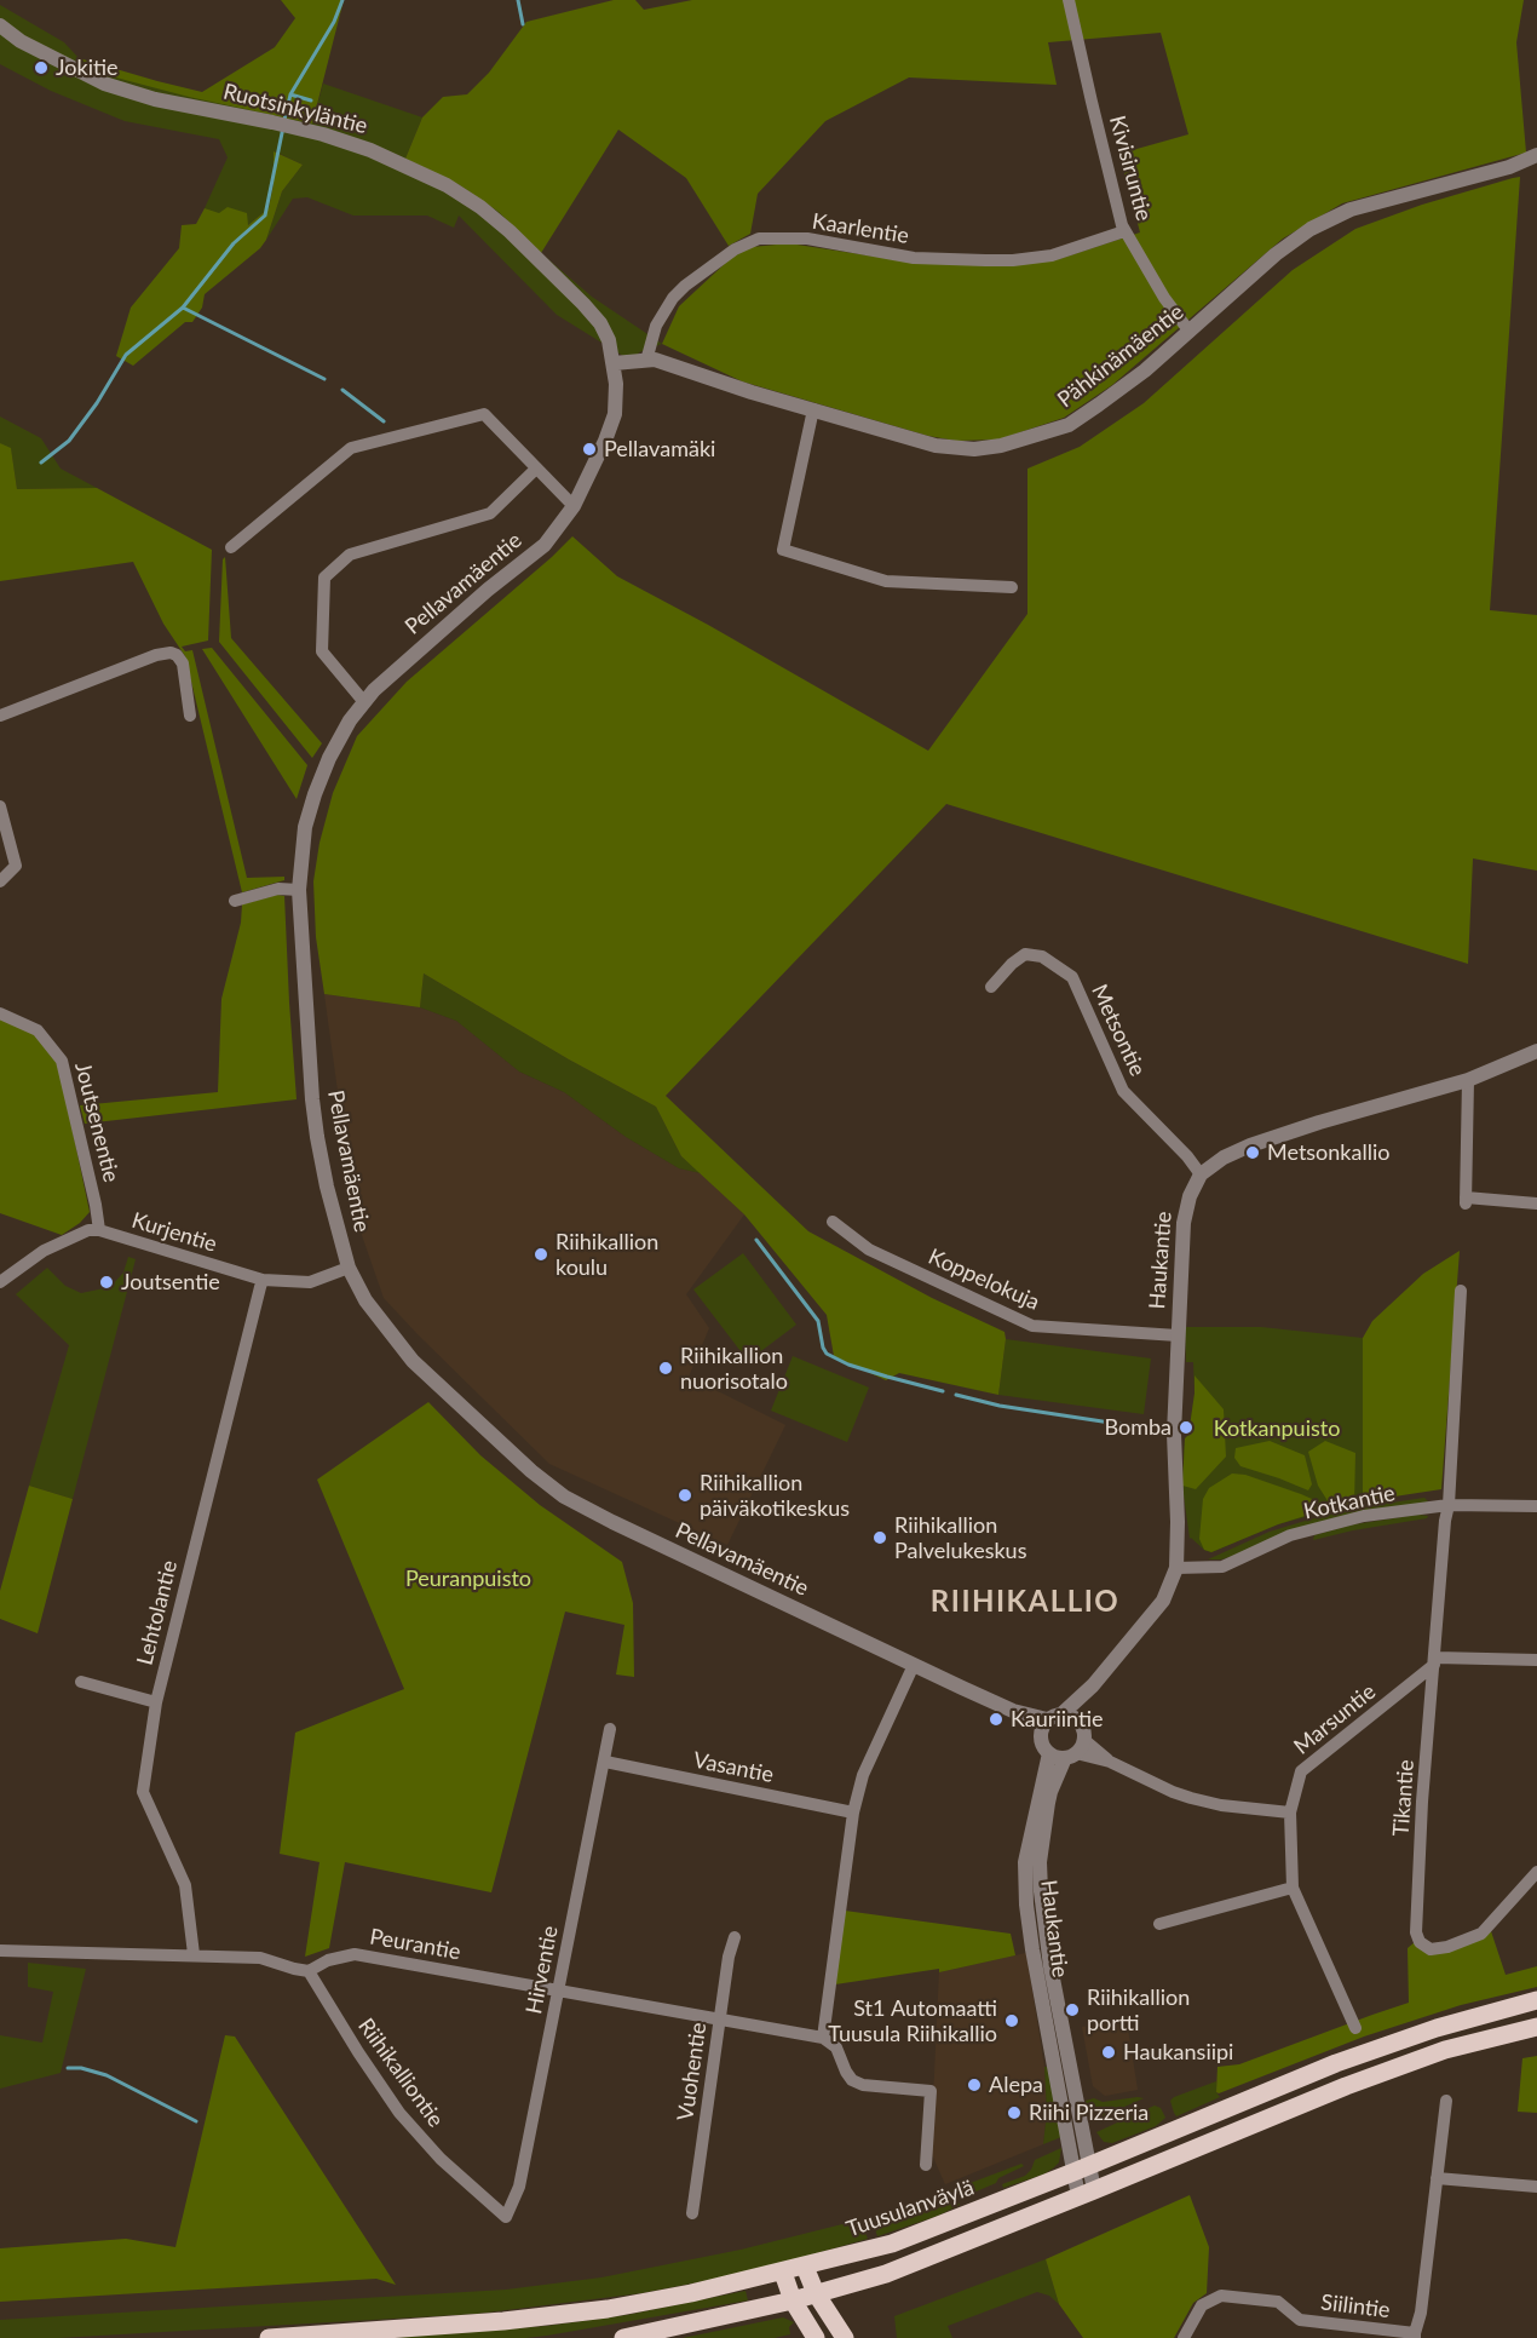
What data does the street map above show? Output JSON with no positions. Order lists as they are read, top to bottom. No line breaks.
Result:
{"streets":{"main road":["Tuusulanväylä"],"street":["Ruotsinkyläntie","Kivisiruntie","Kaarlentie","Pähkinämäentie","Pellavamäentie","Metsontie","Joutsenentie","Kurjentie","Haukantie","Koppelokuja","Kotkantie","Lehtolantie","Marsuntie","Vasantie","Tikantie","Peurantie","Hirventie","Vuohentie","Riihikalliontie","Siilintie"]},"crossings":[["Ruotsinkyläntie","Pähkinämäentie"],["Ruotsinkyläntie","Pellavamäentie"],["Kivisiruntie","Kaarlentie"],["Kivisiruntie","Pähkinämäentie"],["Kaarlentie","Pähkinämäentie"],["Pähkinämäentie","Pellavamäentie"],["Pellavamäentie","Kurjentie"],["Pellavamäentie","Haukantie"],["Metsontie","Haukantie"],["Joutsenentie","Kurjentie"],["Kurjentie","Lehtolantie"],["Haukantie","Koppelokuja"],["Haukantie","Kotkantie"],["Haukantie","Tuusulanväylä"],["Kotkantie","Tikantie"],["Marsuntie","Tikantie"],["Vasantie","Hirventie"],["Peurantie","Hirventie"],["Peurantie","Vuohentie"],["Peurantie","Riihikalliontie"],["Hirventie","Riihikalliontie"]],"districts":["RIIHIKALLIO"],"parks":["Kotkanpuisto","Peuranpuisto"],"places":["Jokitie","Pellavamäki","Metsonkallio","Riihikallion koulu","Joutsentie","Riihikallion nuorisotalo","Bomba","Riihikallion päiväkotikeskus","Riihikallion Palvelukeskus","Kauriintie","Riihikallion portti","St1 Automaatti Tuusula Riihikallio","Haukansiipi","Alepa","Riihi Pizzeria"]}
